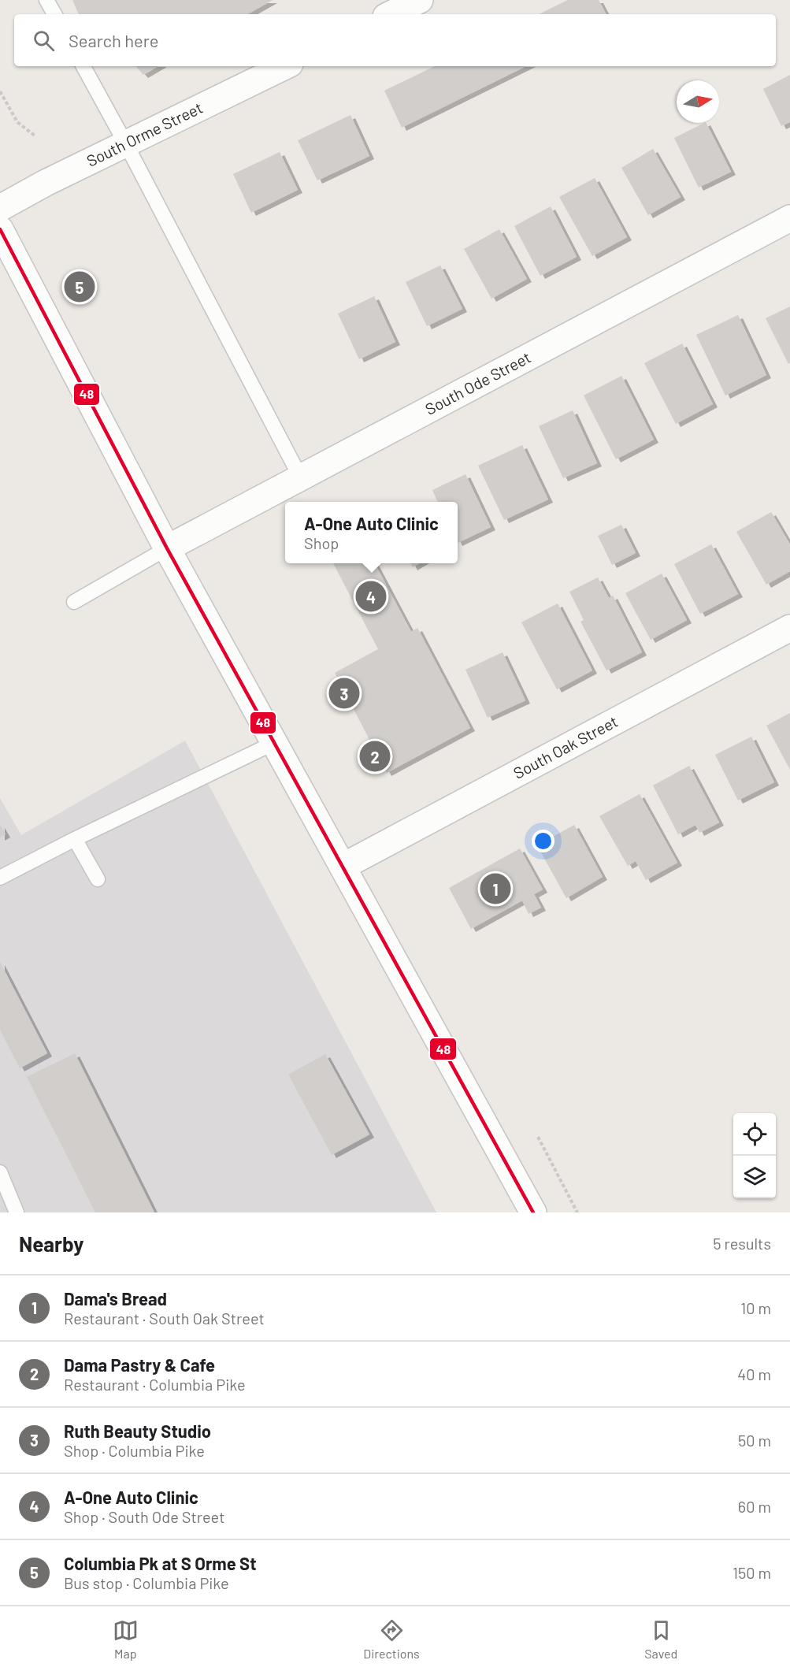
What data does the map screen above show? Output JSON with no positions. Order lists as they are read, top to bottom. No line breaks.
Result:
{"streets":{"street":["South Orme Street","South Ode Street","South Oak Street"]},"lines":["transit line 48"],"north":"right","page":{"search":"Search here","pins":["5","4","3","2","1"],"popup":["A-One Auto Clinic","Shop"],"heading":["Nearby","5 results"],"list":[{"mark":"1","name":"Dama's Bread","note":"Restaurant · South Oak Street","value":"10 m"},{"mark":"2","name":"Dama Pastry & Cafe","note":"Restaurant · Columbia Pike","value":"40 m"},{"mark":"3","name":"Ruth Beauty Studio","note":"Shop · Columbia Pike","value":"50 m"},{"mark":"4","name":"A-One Auto Clinic","note":"Shop · South Ode Street","value":"60 m"},{"mark":"5","name":"Columbia Pk at S Orme St","note":"Bus stop · Columbia Pike","value":"150 m"}],"nav":["Map","Directions","Saved"]}}
